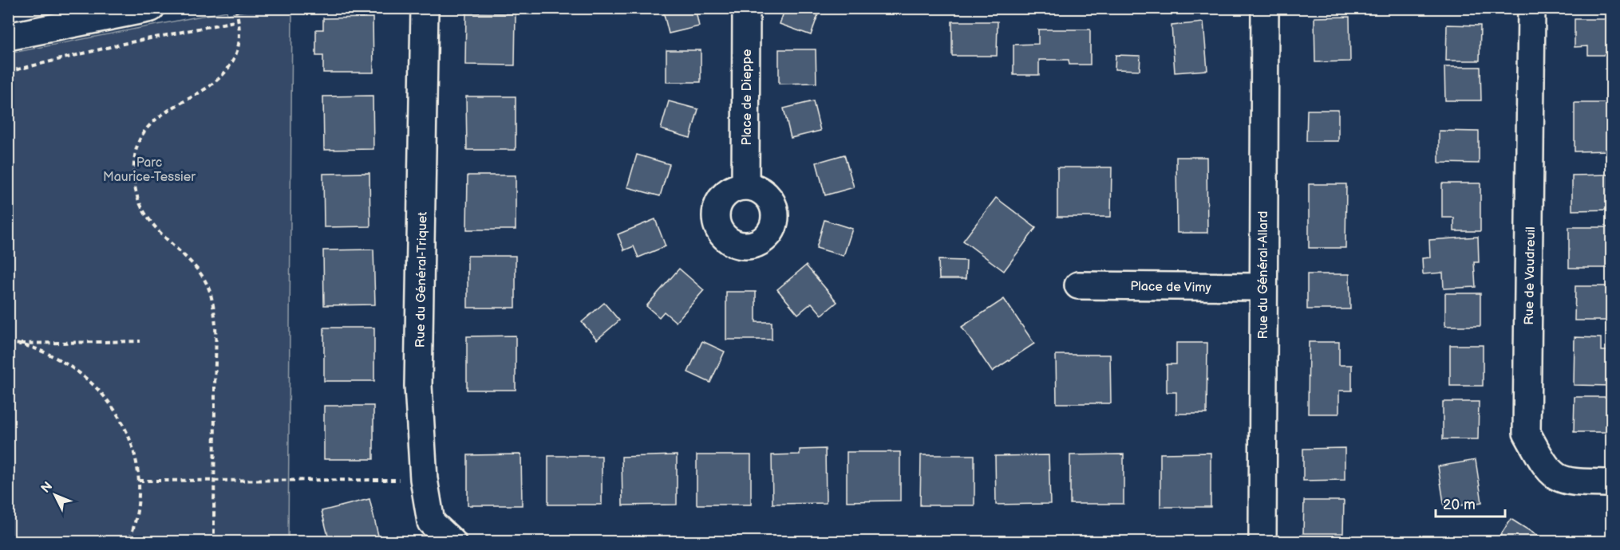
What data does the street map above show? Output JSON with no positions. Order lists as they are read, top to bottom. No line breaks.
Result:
{"streets":{"street":["Place de Dieppe","Rue du Général-Allard","Rue de Vaudreuil","Rue du Général-Triquet","Place de Vimy"]},"crossings":[["Rue du Général-Allard","Place de Vimy"]],"parks":["Parc Maurice-Tessier"],"scale_bar":"20 m","north":"top left"}
